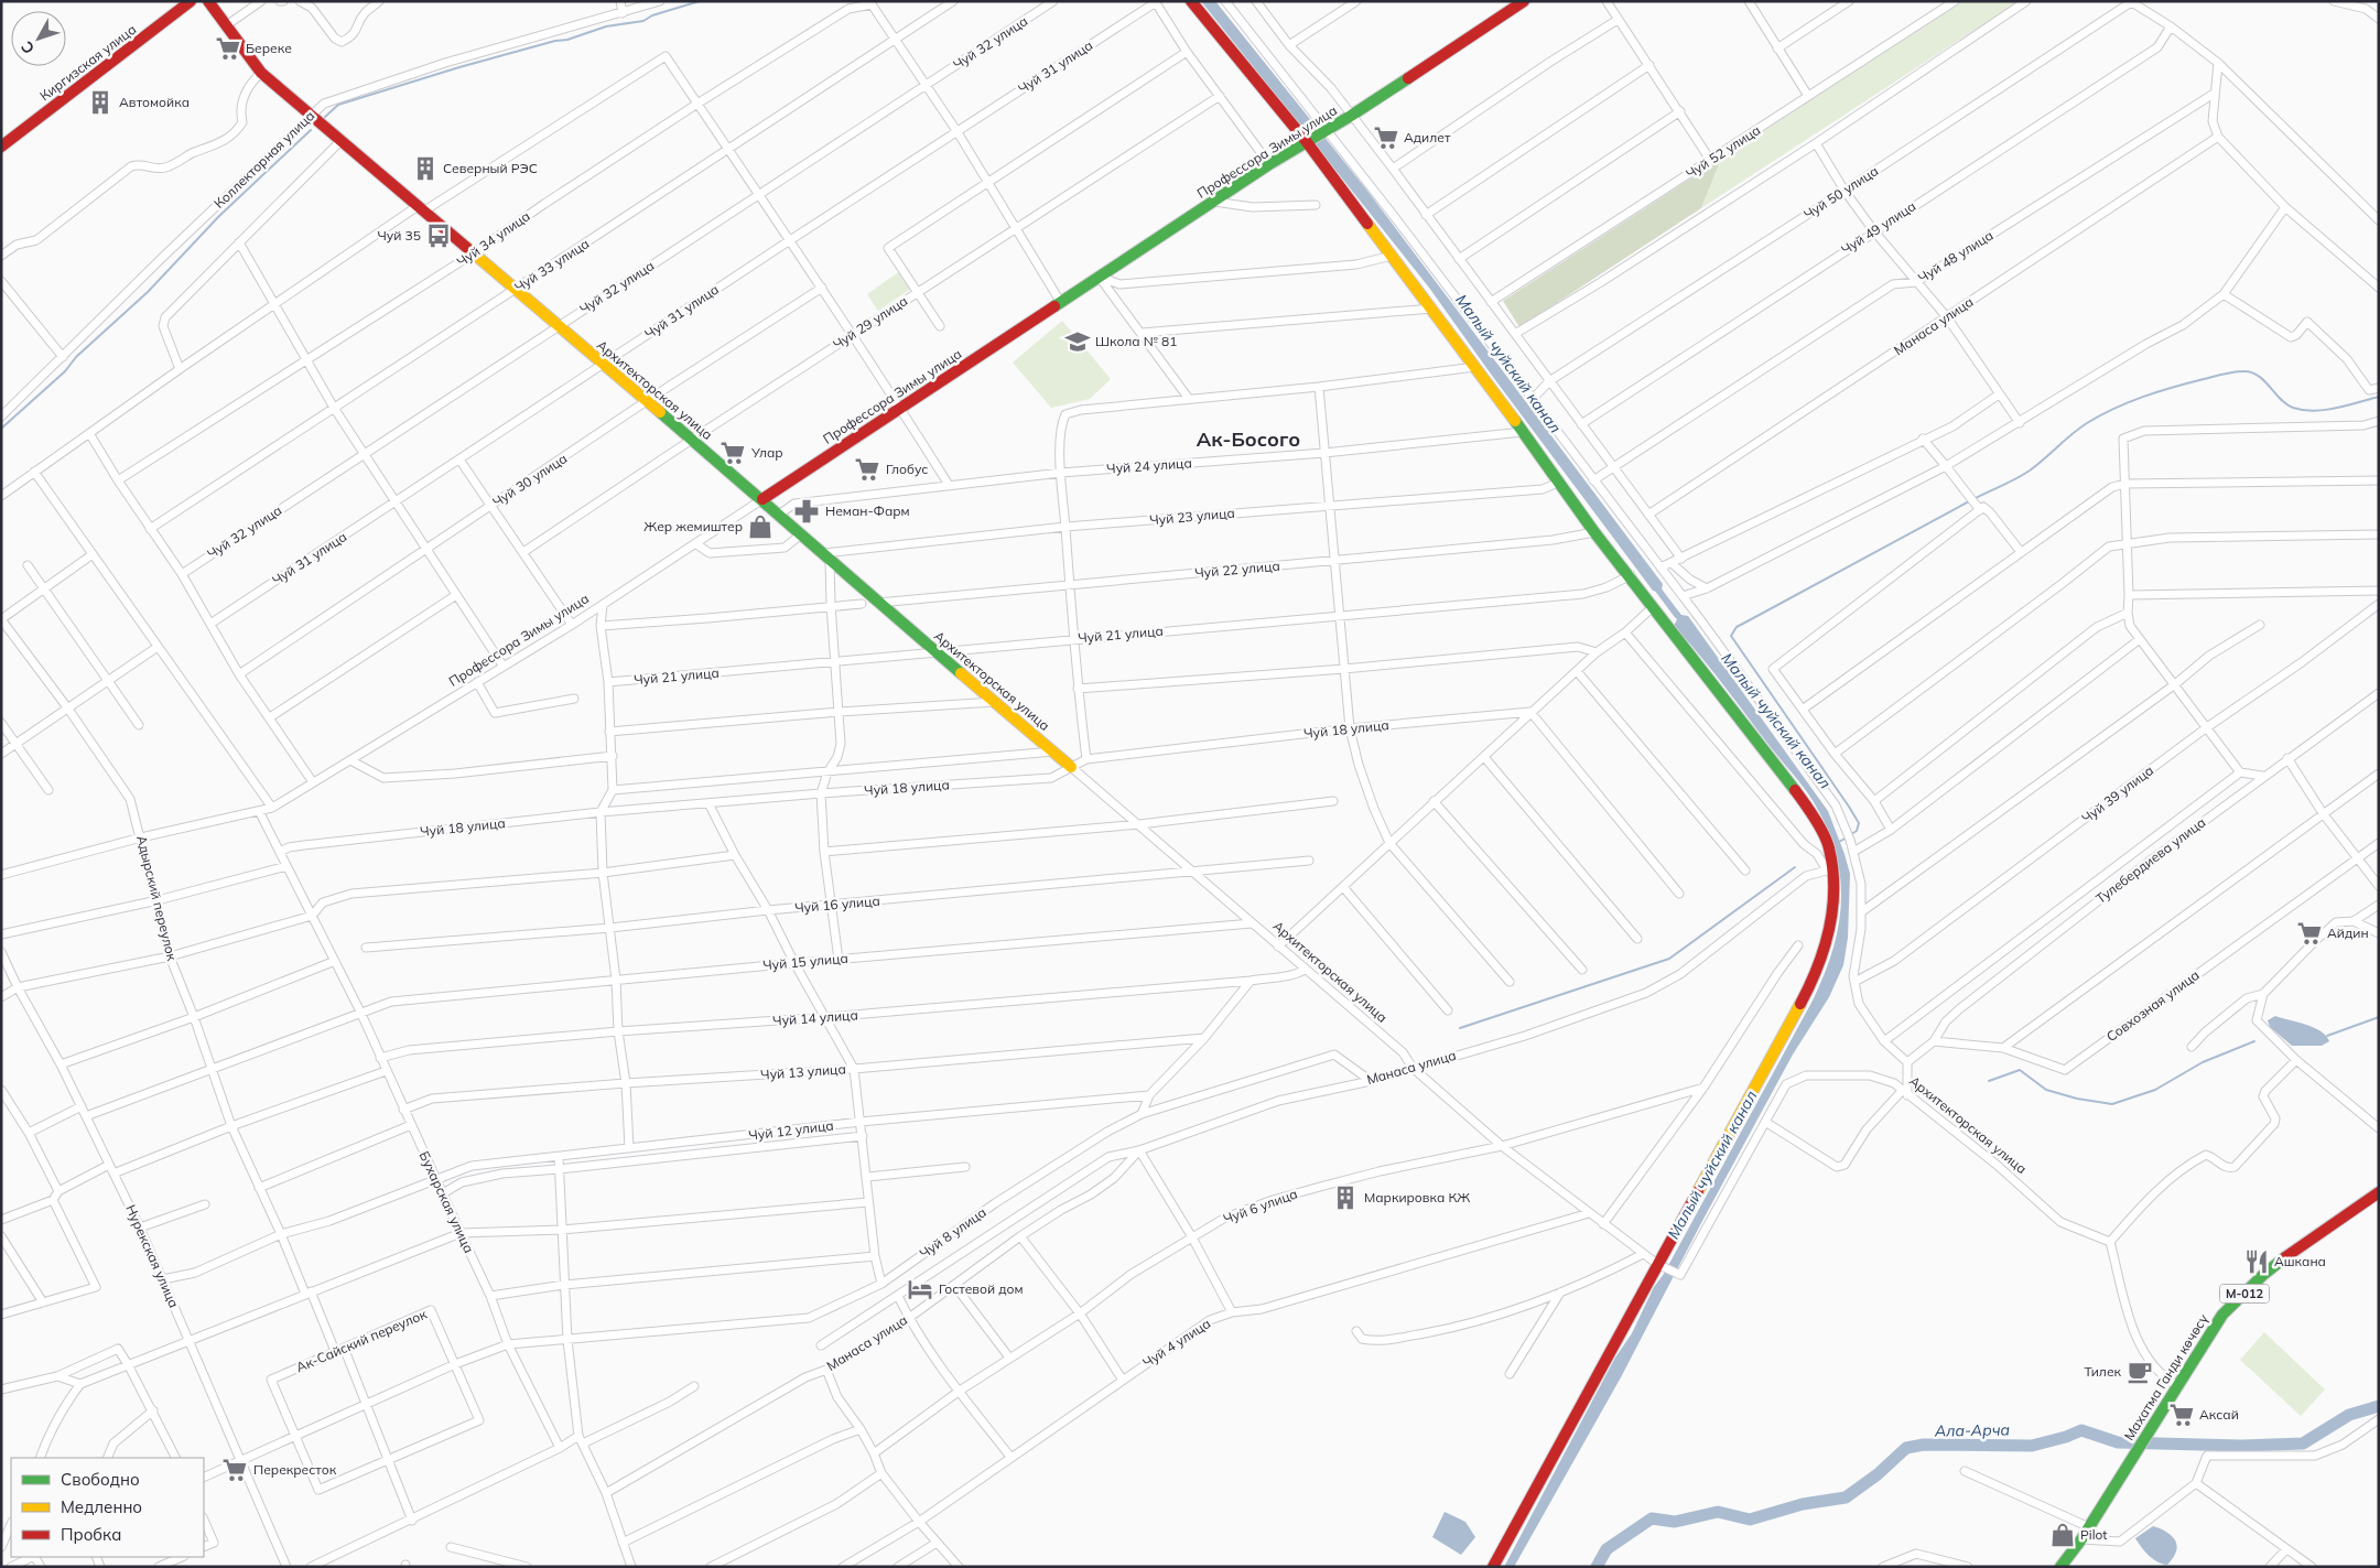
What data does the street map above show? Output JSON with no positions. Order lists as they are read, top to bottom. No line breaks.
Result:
{"streets":{"street":["Чуй 32 улица","Киргизская улица","Чуй 31 улица","Профессора Зимы улица","Чуй 52 улица","Коллекторная улица","Чуй 50 улица","Чуй 49 улица","Чуй 34 улица","Чуй 48 улица","Чуй 33 улица","Чуй 29 улица","Манаса улица","Архитекторская улица","Чуй 24 улица","Чуй 30 улица","Чуй 23 улица","Чуй 22 улица","Чуй 21 улица","Чуй 18 улица","Чуй 39 улица","Тулебердиева улица","Адырский переулок","Чуй 16 улица","Чуй 15 улица","Совхозная улица","Чуй 14 улица","Чуй 13 улица","Чуй 12 улица","Бухарская улица","Чуй 6 улица","Чуй 8 улица","Нурекская улица","М-012","Ак-Сайский переулок","Чуй 4 улица","Махатма Ганди көчөсү"]},"crossings":[["Чуй 32 улица","Архитекторская улица"],["Чуй 31 улица","Архитекторская улица"],["Профессора Зимы улица","Архитекторская улица"],["Профессора Зимы улица","Адырский переулок"],["Профессора Зимы улица","Бухарская улица"],["Коллекторная улица","Архитекторская улица"],["Чуй 34 улица","Чуй 33 улица"],["Чуй 34 улица","Архитекторская улица"],["Чуй 33 улица","Архитекторская улица"],["Чуй 29 улица","Архитекторская улица"],["Манаса улица","Архитекторская улица"],["Манаса улица","Чуй 8 улица"],["Архитекторская улица","Чуй 24 улица"],["Архитекторская улица","Чуй 30 улица"],["Архитекторская улица","Чуй 23 улица"],["Архитекторская улица","Чуй 22 улица"],["Архитекторская улица","Чуй 21 улица"],["Архитекторская улица","Чуй 18 улица"],["Архитекторская улица","Чуй 16 улица"],["Архитекторская улица","Чуй 15 улица"],["Архитекторская улица","Чуй 14 улица"],["Архитекторская улица","Чуй 6 улица"],["Архитекторская улица","Чуй 4 улица"],["Чуй 18 улица","Бухарская улица"],["Тулебердиева улица","Совхозная улица"],["Адырский переулок","Чуй 15 улица"],["Адырский переулок","Чуй 12 улица"],["Адырский переулок","Чуй 8 улица"],["Адырский переулок","Ак-Сайский переулок"],["Чуй 15 улица","Бухарская улица"],["Чуй 15 улица","Нурекская улица"],["Чуй 14 улица","Бухарская улица"],["Чуй 13 улица","Бухарская улица"],["Чуй 12 улица","Бухарская улица"],["Чуй 12 улица","Нурекская улица"],["Бухарская улица","Чуй 8 улица"],["Чуй 8 улица","Нурекская улица"],["Чуй 8 улица","Ак-Сайский переулок"]],"districts":["Ак-Босого"],"water":["Малый чуйский канал","Ала-Арча"],"places":{"supermarket":["Береке","Адилет","Улар","Глобус","Айдин","Аксай","Перекресток"],"building":["Автомойка","Северный РЭС","Маркировка КЖ"],"bus stop":["Чуй 35"],"school or university":["Школа № 81"],"pharmacy":["Неман-Фарм"],"shop":["Жер жемиштер","Pilot"],"restaurant":["Ашкана"],"hotel":["Гостевой дом"],"cafe":["Тилек"]},"legend":["Свободно","Медленно","Пробка"],"north":"bottom left"}
